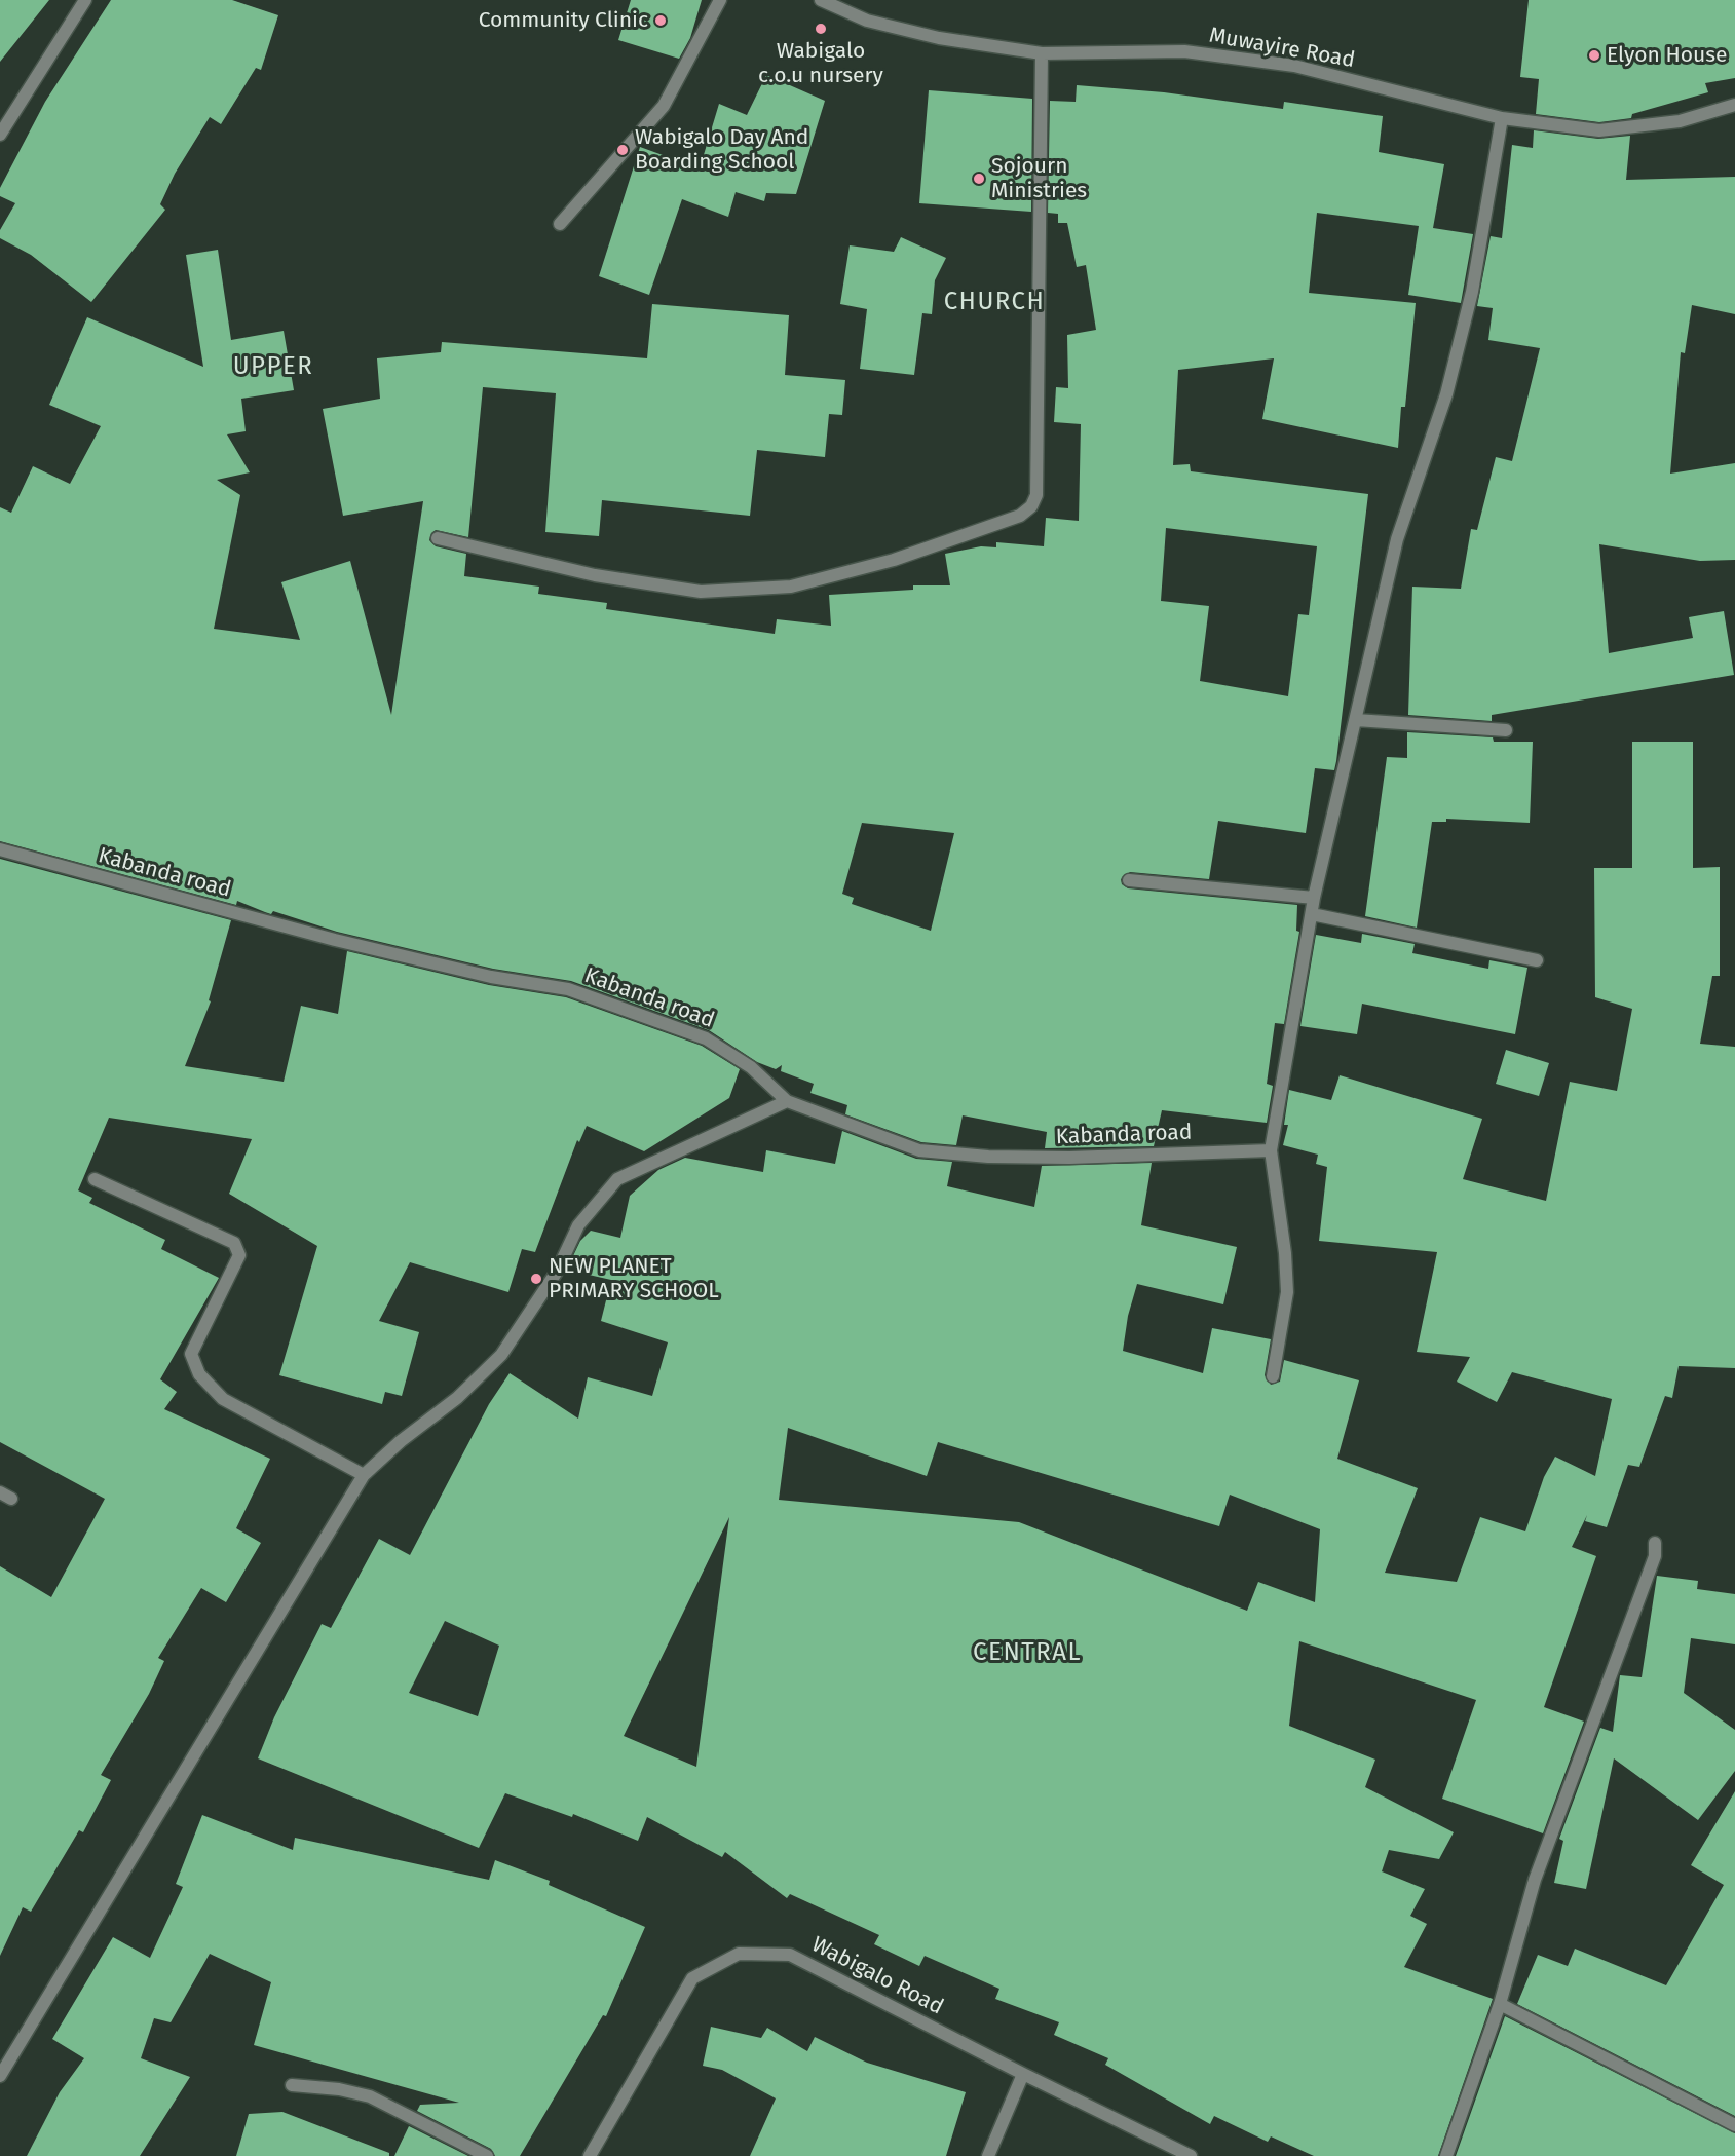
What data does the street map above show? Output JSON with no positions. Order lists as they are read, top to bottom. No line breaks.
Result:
{"streets":{"street":["Muwayire Road","Kabanda road","Wabigalo Road"]},"districts":["CHURCH","UPPER","CENTRAL"],"places":["Community Clinic","Wabigalo c.o.u nursery","Elyon House","Wabigalo Day And Boarding School","Sojourn Ministries","NEW PLANET PRIMARY SCHOOL"]}
